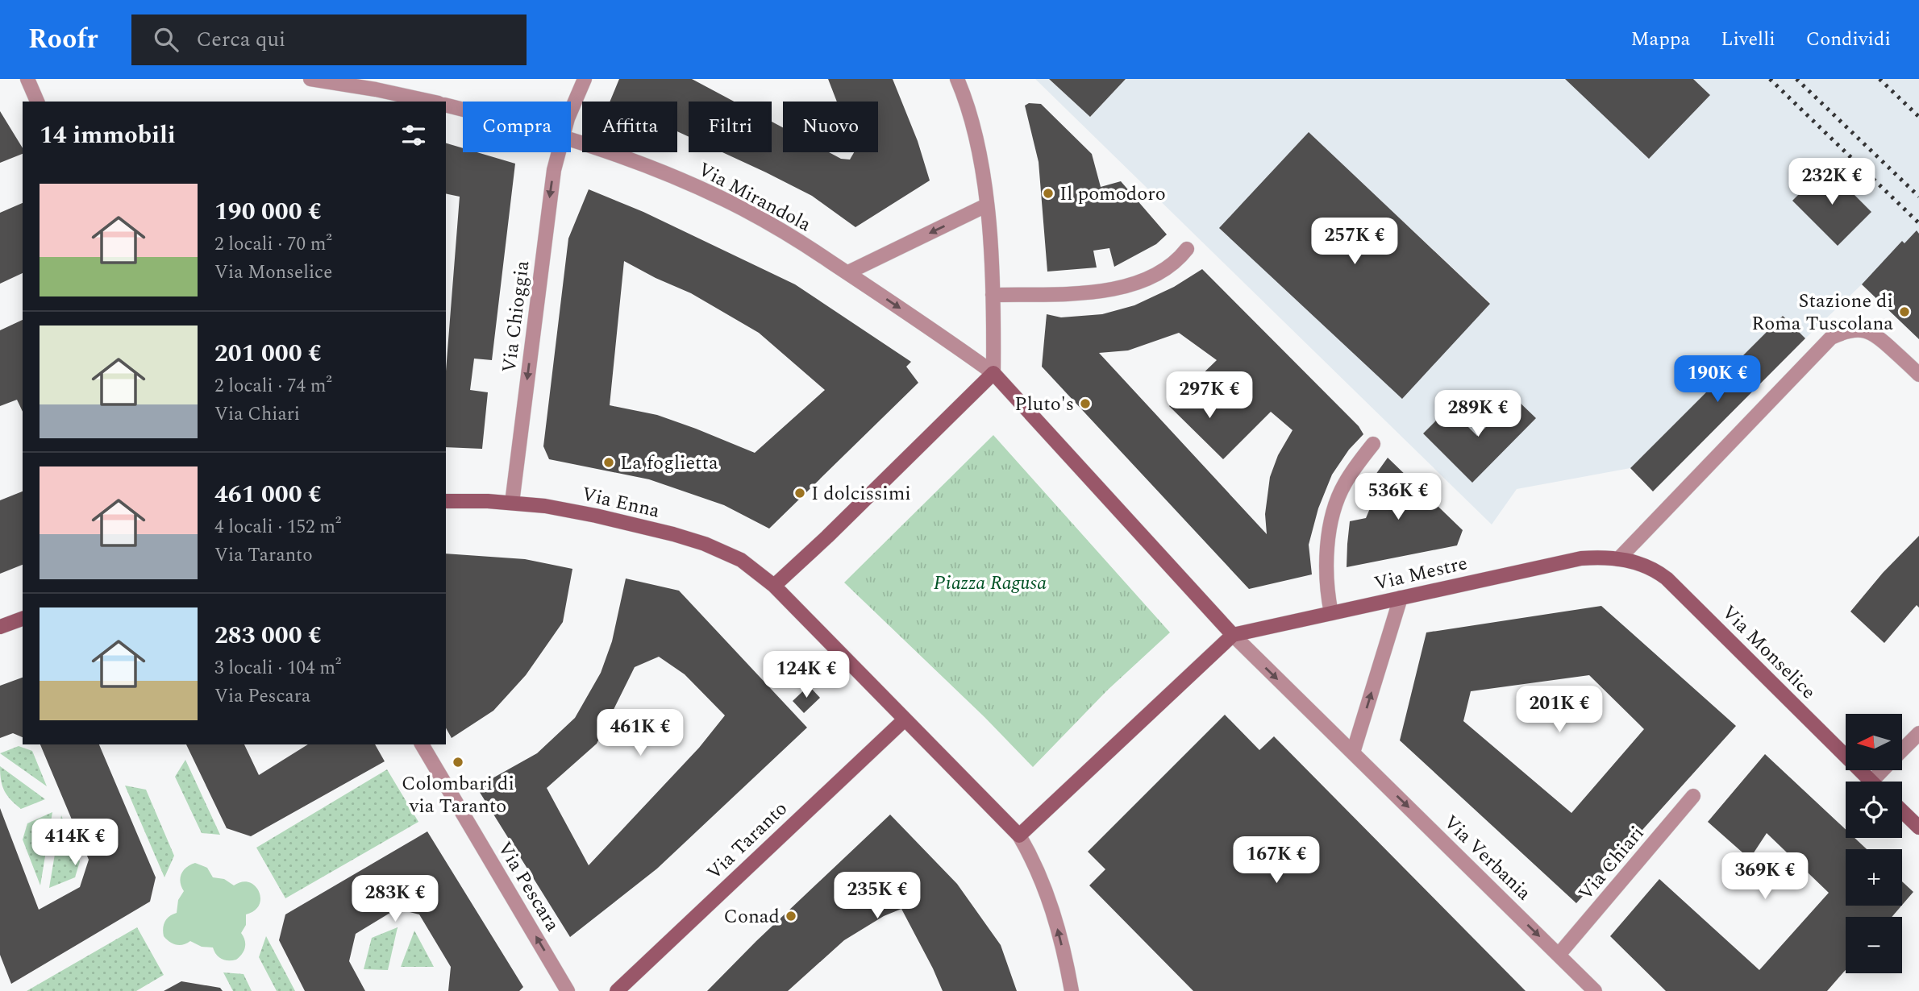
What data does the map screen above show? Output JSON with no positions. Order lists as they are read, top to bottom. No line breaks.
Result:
{"streets":{"main road":["Via Enna","Via Mestre","Via Monselice","Via Taranto"],"street":["Via Mirandola","Via Chioggia","Via Verbania","Via Chiari","Via Pescara"]},"crossings":[["Via Chioggia","Via Enna"],["Via Mestre","Via Monselice"],["Via Mestre","Via Verbania"],["Via Verbania","Via Chiari"]],"one_way":["Via Chioggia","Via Verbania","Via Pescara"],"parks":["Piazza Ragusa"],"places":["Il pomodoro","Stazione di Roma Tuscolana","Pluto's","La foglietta","I dolcissimi","Colombari di via Taranto","Conad"],"north":"left","page":{"header":"Roofr","search":"Cerca qui","nav":["Mappa","Livelli","Condividi"],"chip":["Compra","Affitta","Filtri","Nuovo"],"heading":"14 immobili","price":["232K €","257K €","190K €","297K €","289K €","536K €","124K €","201K €","461K €","414K €","167K €","369K €","235K €","283K €"],"list":[{"name":"190 000 €","note":"2 locali · 70 m² · Via Monselice"},{"name":"201 000 €","note":"2 locali · 74 m² · Via Chiari"},{"name":"461 000 €","note":"4 locali · 152 m² · Via Taranto"},{"name":"283 000 €","note":"3 locali · 104 m² · Via Pescara"}],"map_buttons":["+","−"]}}
